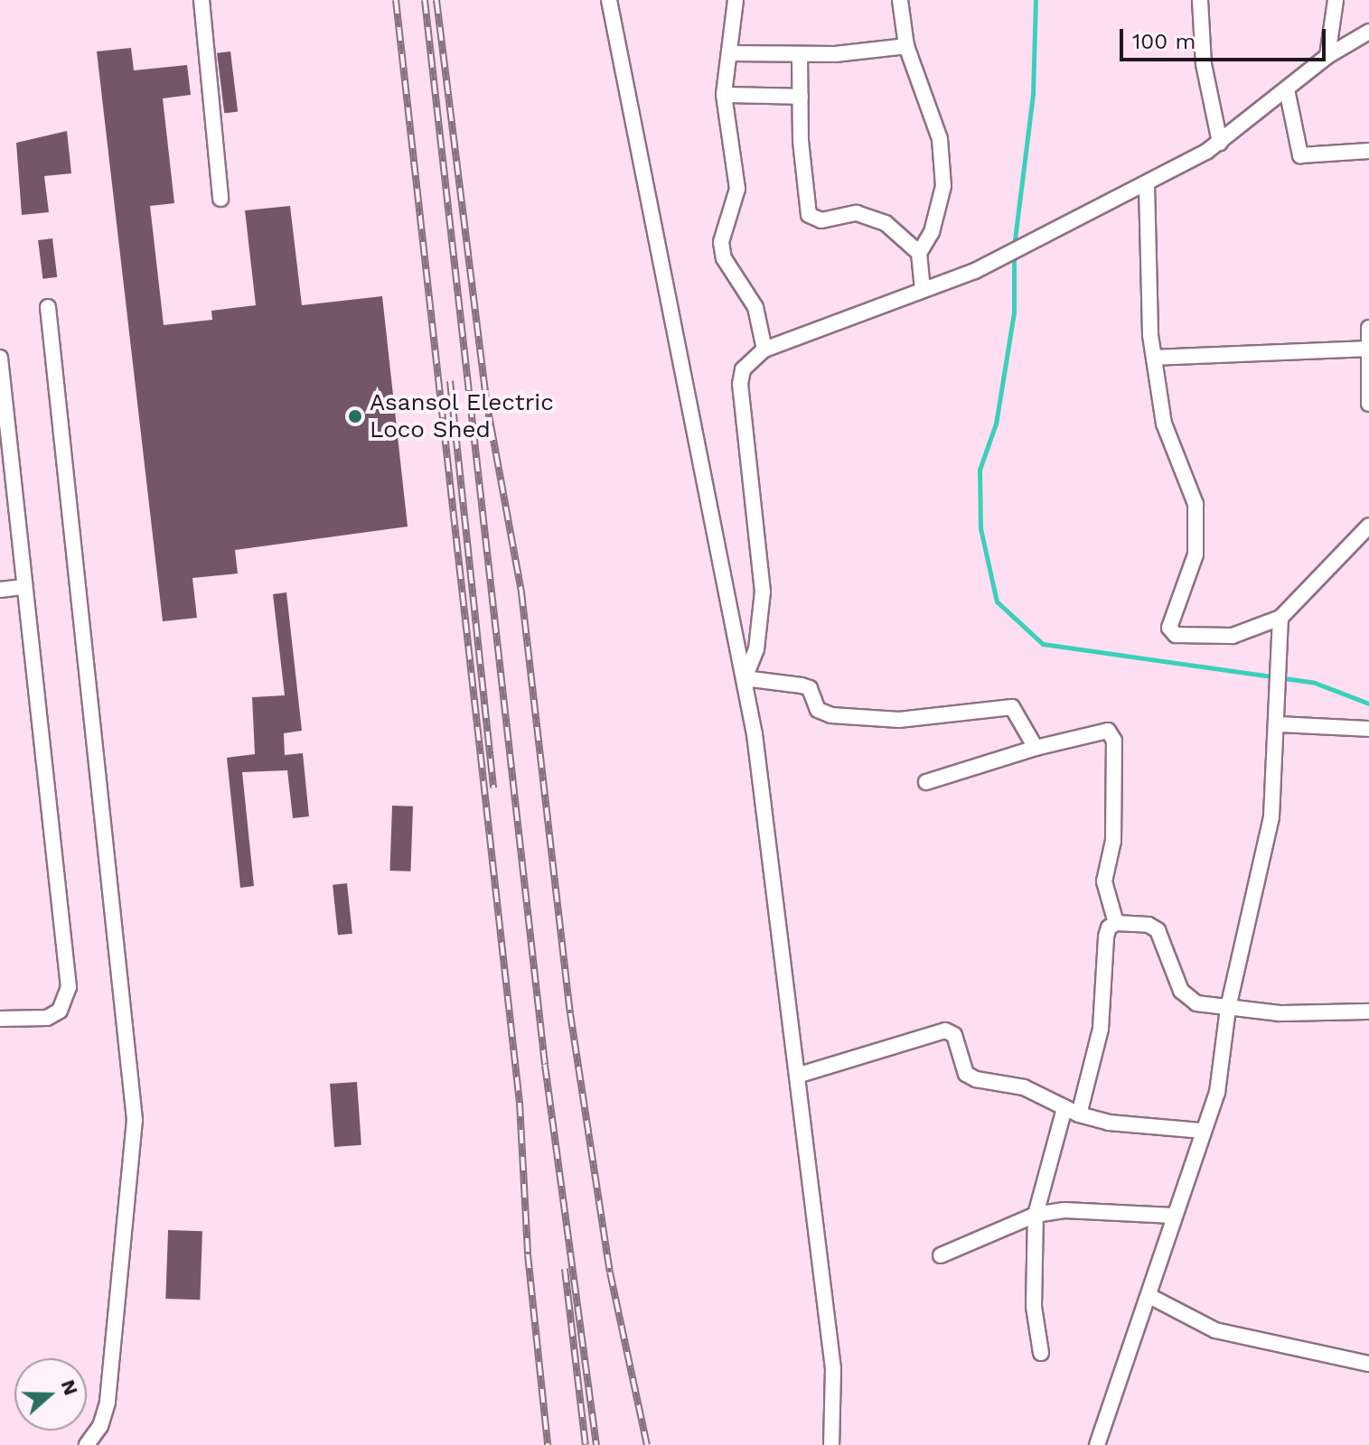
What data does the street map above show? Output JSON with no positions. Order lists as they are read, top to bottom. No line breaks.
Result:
{"places":["Asansol Electric Loco Shed"],"scale_bar":"100 m","north":"right"}
